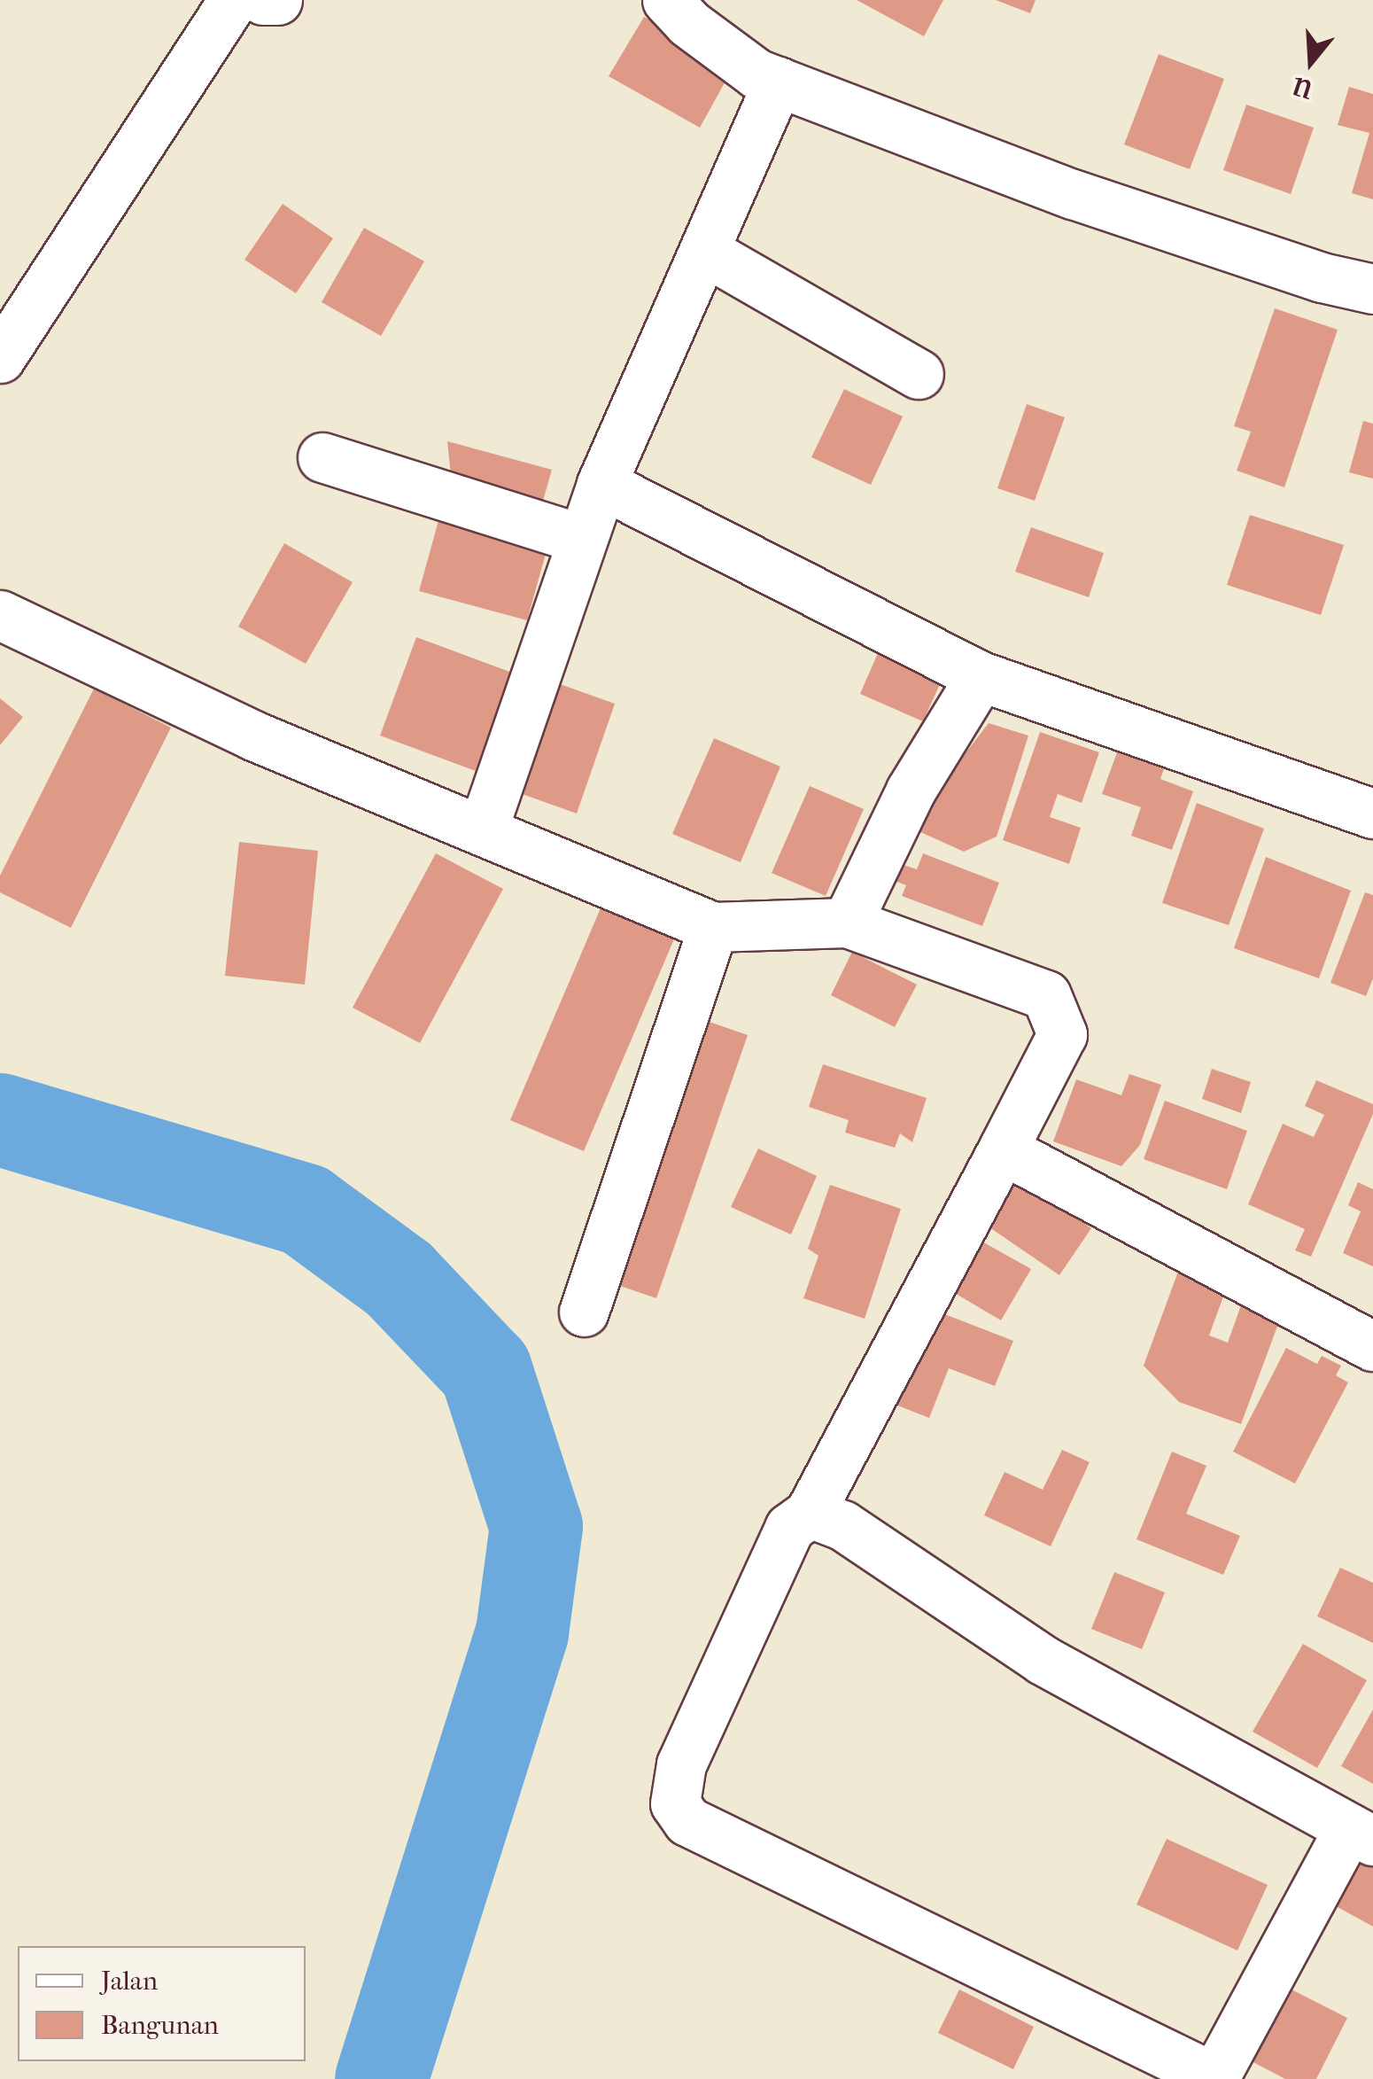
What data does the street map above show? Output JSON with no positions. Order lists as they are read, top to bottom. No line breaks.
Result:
{"legend":["Jalan","Bangunan"],"north":"bottom"}
